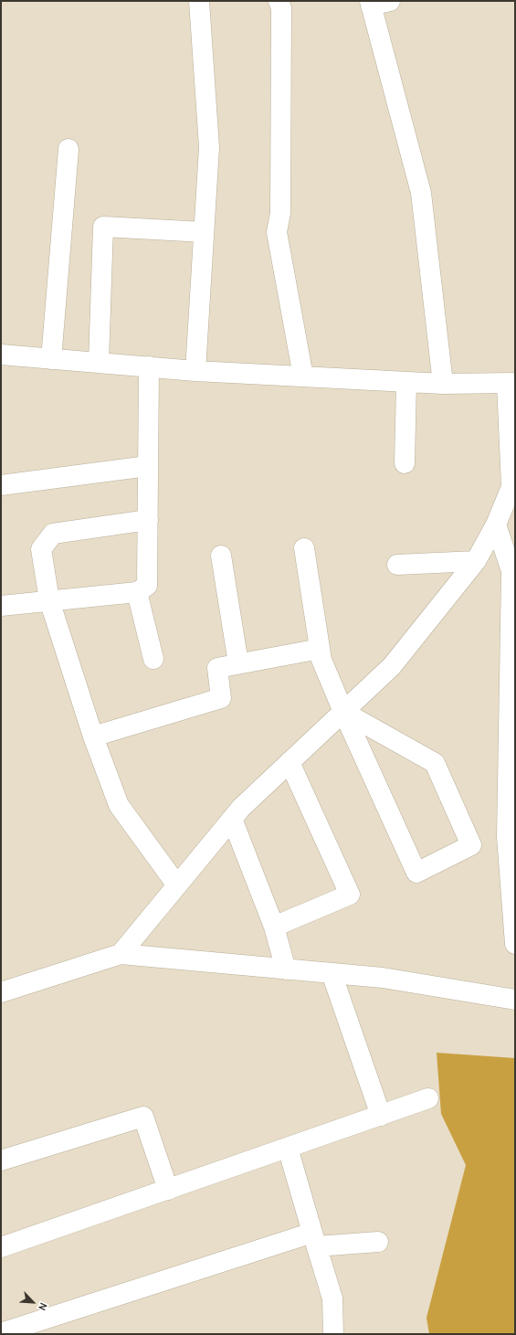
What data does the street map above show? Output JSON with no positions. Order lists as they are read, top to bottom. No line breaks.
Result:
{"north":"bottom right"}
